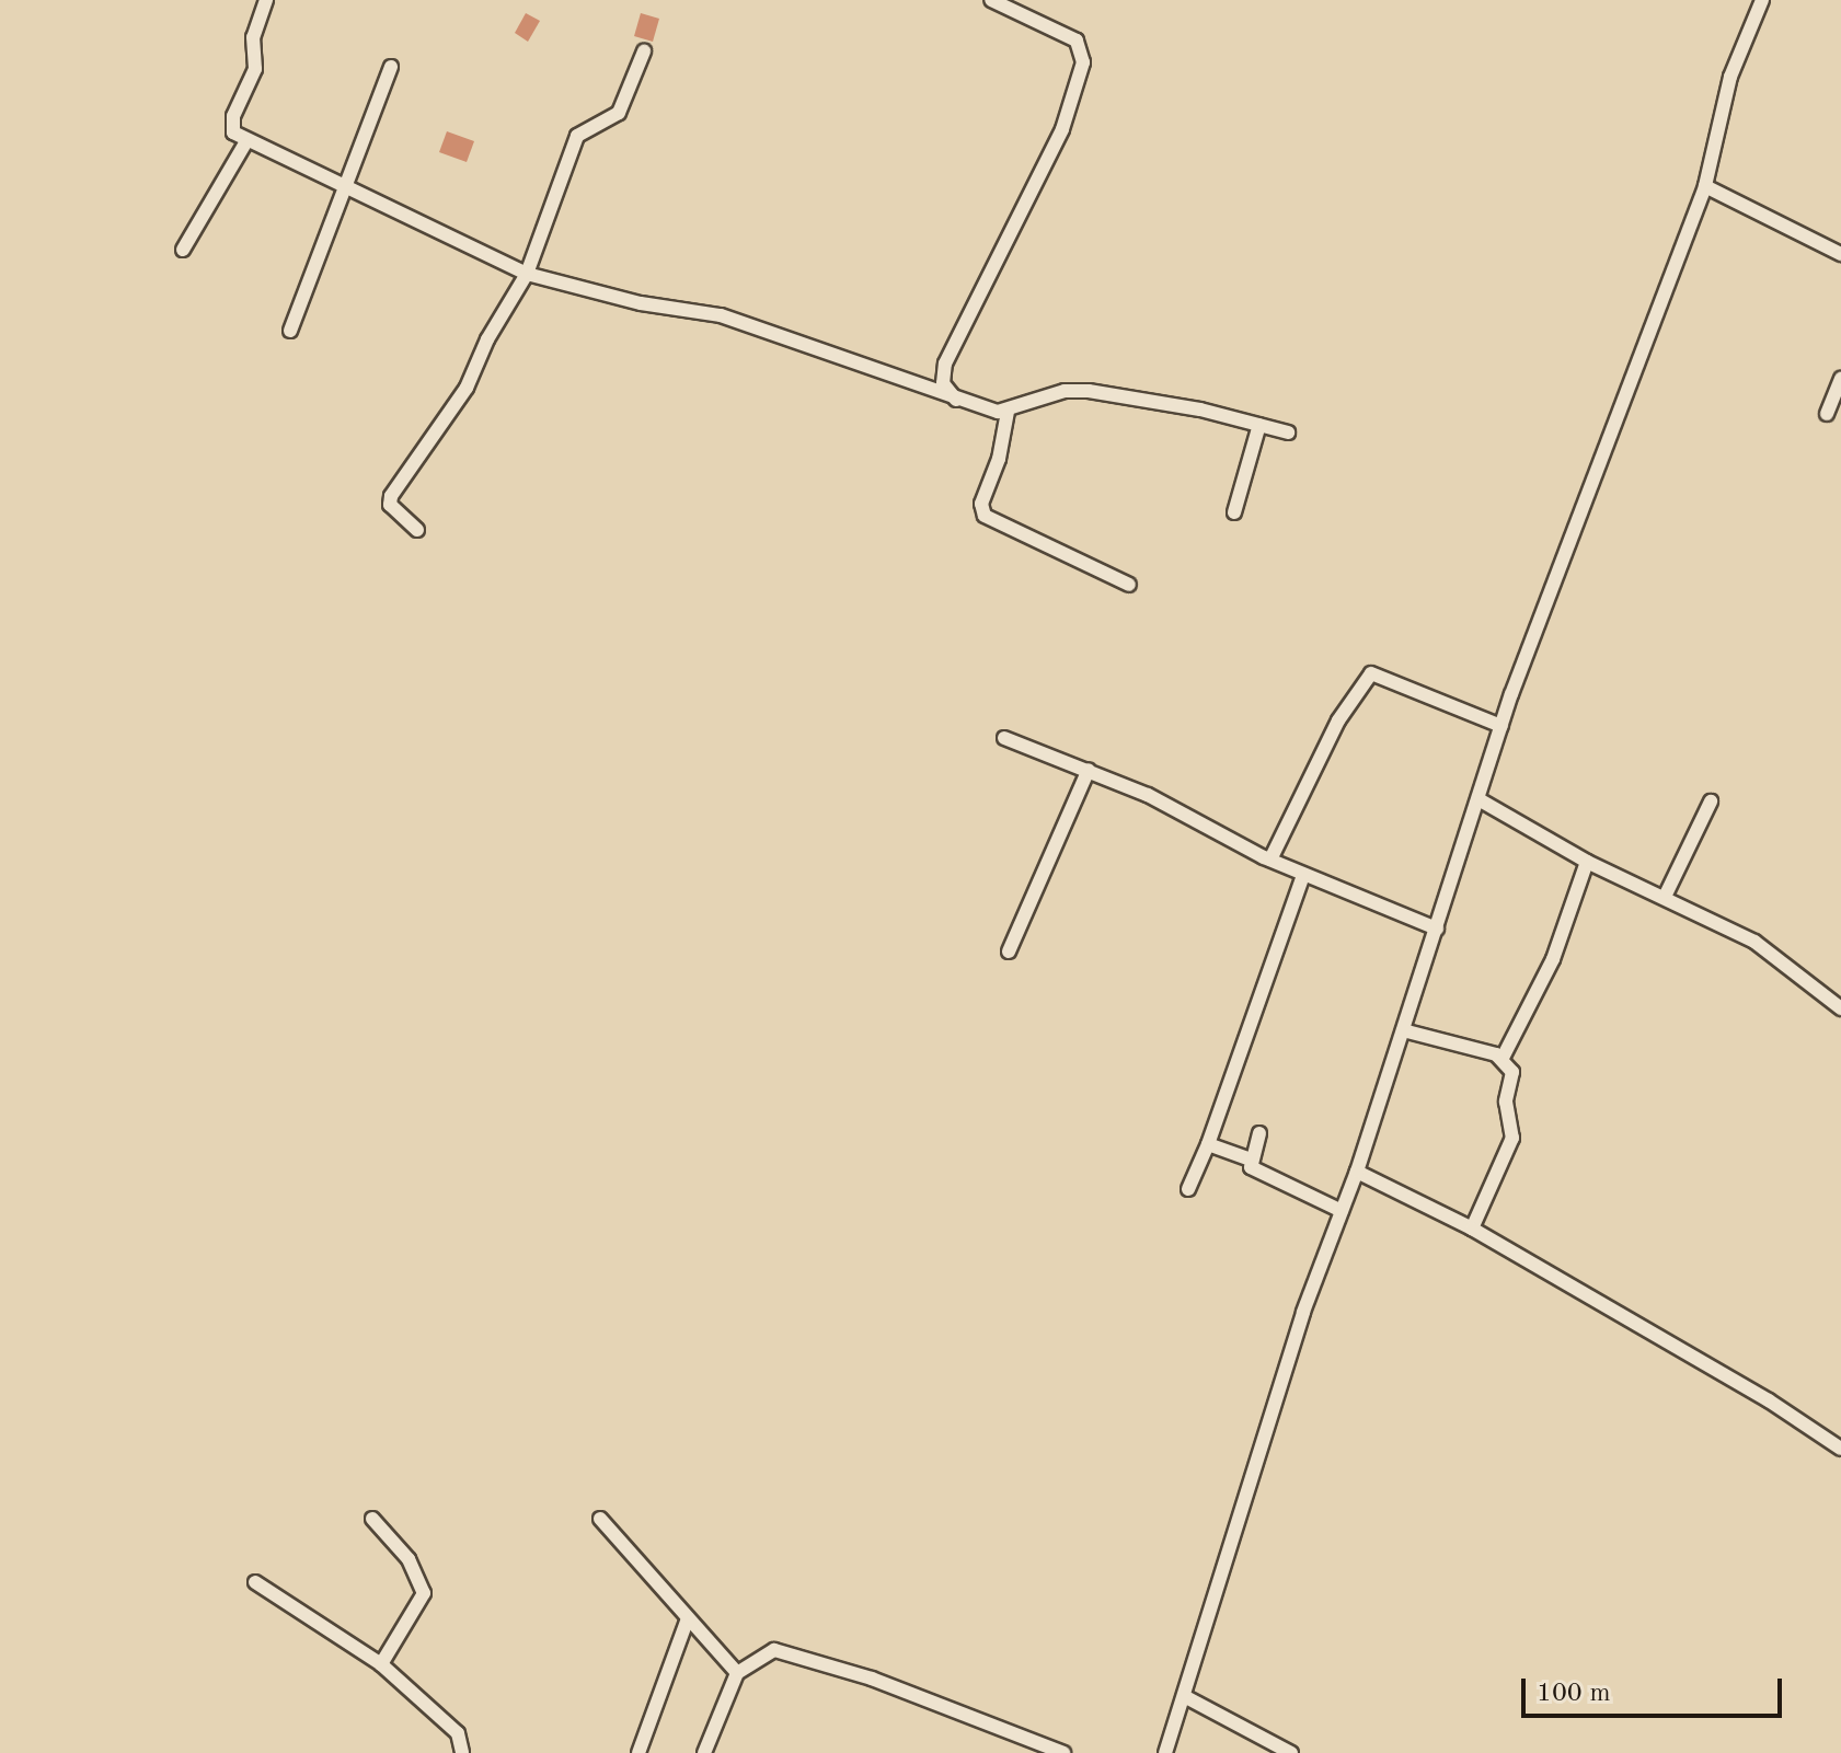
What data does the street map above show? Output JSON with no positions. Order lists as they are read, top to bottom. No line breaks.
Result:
{"scale_bar":"100 m"}
